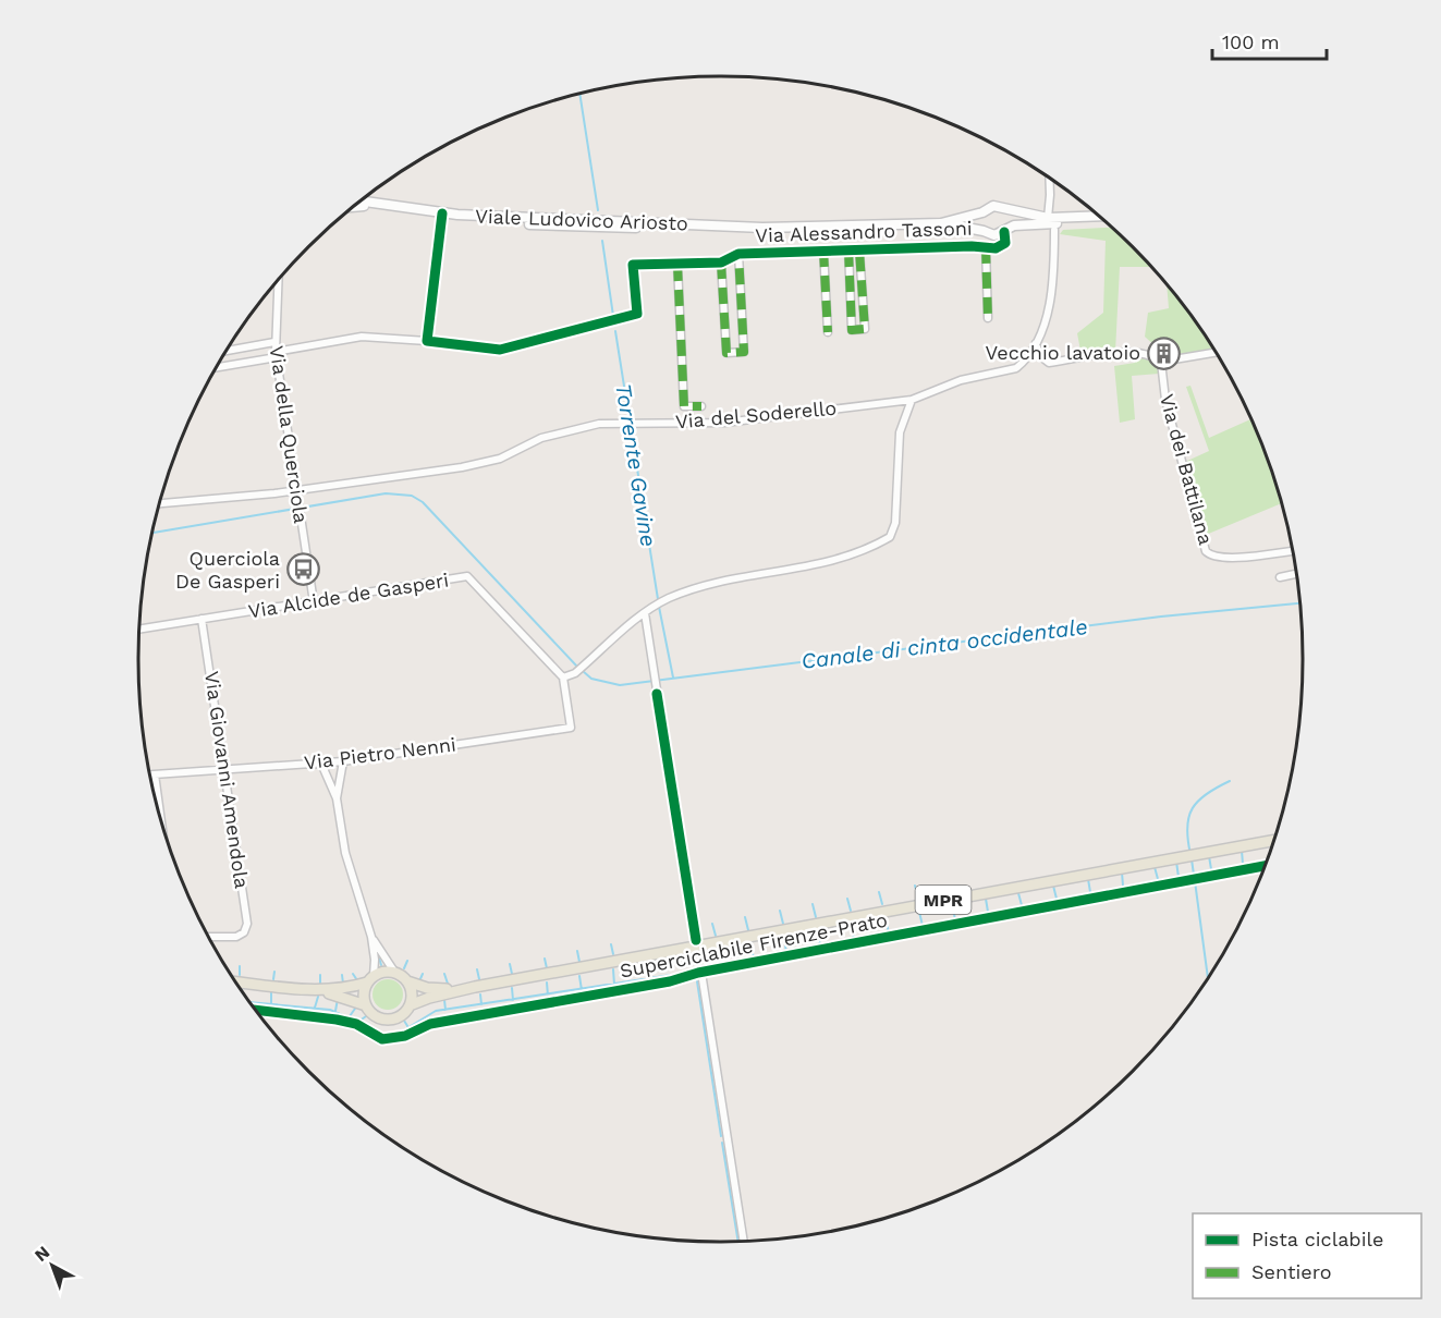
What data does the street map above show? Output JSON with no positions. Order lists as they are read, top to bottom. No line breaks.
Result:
{"streets":{"main road":["MPR"],"street":["Viale Ludovico Ariosto","Via Alessandro Tassoni","Via del Soderello","Via della Querciola","Via dei Battilana","Via Alcide de Gasperi","Via Pietro Nenni","Via Giovanni Amendola"],"cycle path":["Superciclabile Firenze-Prato"]},"crossings":[["Viale Ludovico Ariosto","Via Alessandro Tassoni"],["Viale Ludovico Ariosto","Via del Soderello"],["Via del Soderello","Via della Querciola"],["Via della Querciola","Via Alcide de Gasperi"],["Via Alcide de Gasperi","Via Pietro Nenni"],["Via Alcide de Gasperi","Via Giovanni Amendola"],["Via Pietro Nenni","Via Giovanni Amendola"]],"water":["Torrente Gavine","Canale di cinta occidentale"],"places":{"building":["Vecchio lavatoio"],"bus stop":["Querciola De Gasperi"]},"legend":["Pista ciclabile","Sentiero"],"scale_bar":"100 m","north":"top left"}
